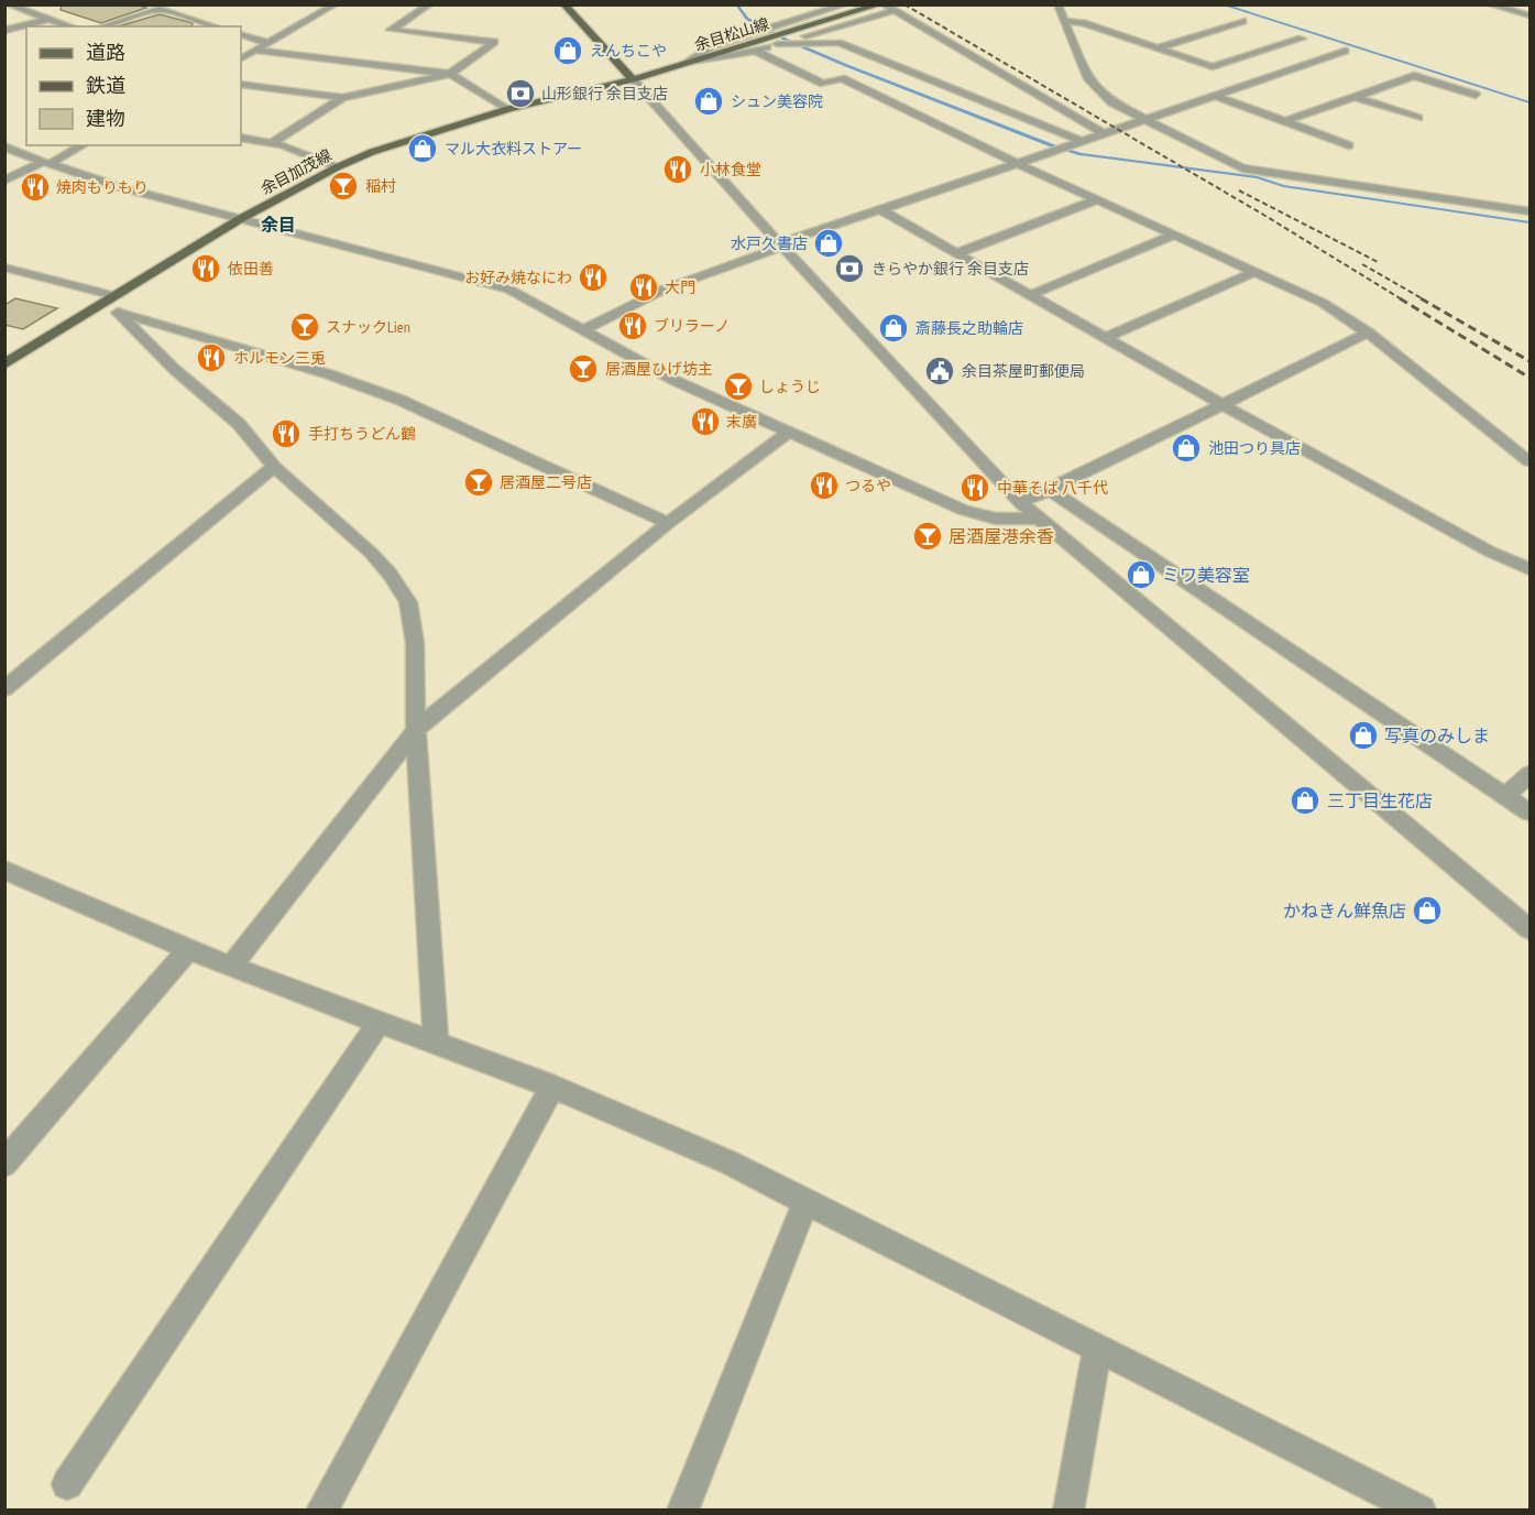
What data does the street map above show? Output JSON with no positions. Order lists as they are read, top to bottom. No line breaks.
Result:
{"streets":{"main road":["余目松山線","余目加茂線"]},"crossings":[["余目松山線","余目加茂線"]],"districts":["余目"],"places":{"shop":["えんちこや","シュン美容院","マル大衣料ストアー","水戸久書店","斎藤長之助輪店","池田つり具店","ミワ美容室","写真のみしま","三丁目生花店","かねきん鮮魚店"],"bank":["山形銀行 余目支店","きらやか銀行 余目支店"],"restaurant":["小林食堂","焼肉もりもり","依田善","お好み焼なにわ","大門","ブリラーノ","ホルモン三兎","末廣","手打ちうどん鶴","つるや","中華そば 八千代"],"bar":["稲村","スナックLien","居酒屋ひげ坊主","しょうじ","居酒屋二号店","居酒屋港余香"],"public building":["余目茶屋町郵便局"]},"legend":["道路","鉄道","建物"]}
